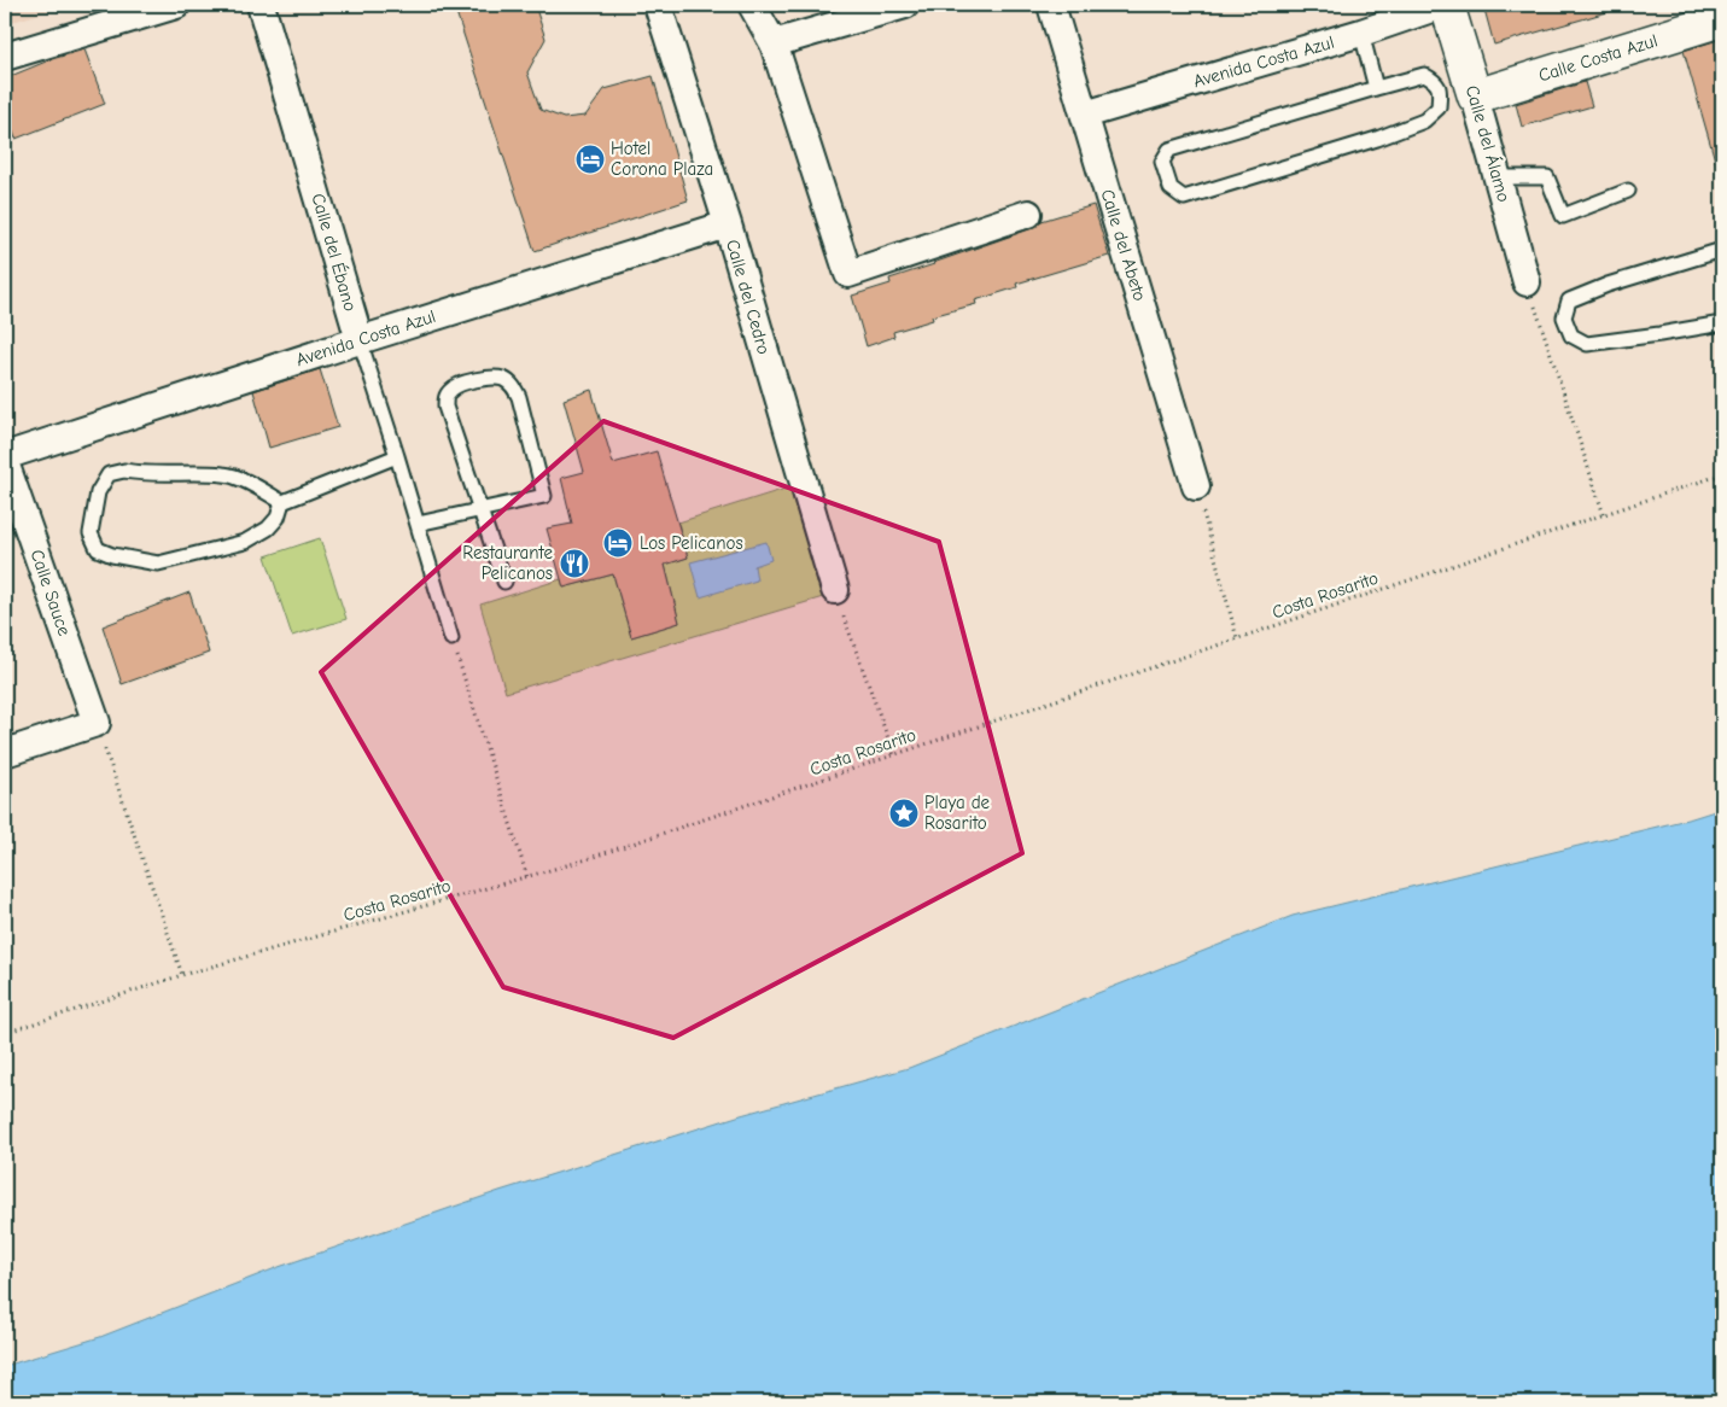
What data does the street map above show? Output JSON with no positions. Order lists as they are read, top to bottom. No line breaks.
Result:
{"streets":{"street":["Calle Costa Azul","Avenida Costa Azul","Calle del Álamo","Calle del Abeto","Calle del Ébano","Calle del Cedro","Calle Sauce"],"path":["Costa Rosarito"]},"crossings":[["Calle Costa Azul","Calle del Álamo"],["Avenida Costa Azul","Calle del Abeto"],["Avenida Costa Azul","Calle del Ébano"],["Avenida Costa Azul","Calle del Cedro"]],"places":{"hotel":["Hotel Corona Plaza","Los Pelicanos"],"restaurant":["Restaurante Pelicanos"],"place":["Playa de Rosarito"]}}
